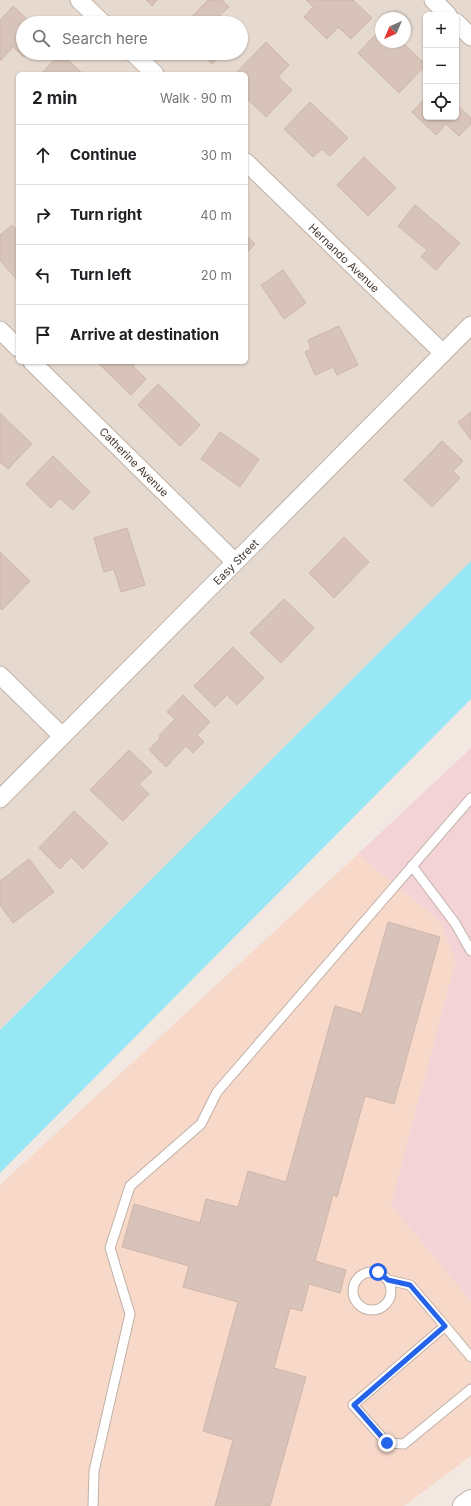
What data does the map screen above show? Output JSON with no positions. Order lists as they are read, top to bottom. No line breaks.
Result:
{"streets":{"street":["Hernando Avenue","Catherine Avenue","Easy Street"]},"crossings":[["Hernando Avenue","Easy Street"],["Catherine Avenue","Easy Street"]],"north":"bottom left","page":{"map_buttons":["+","−"],"search":"Search here","heading":["2 min","Walk · 90 m"],"list":[["Continue","30 m"],["Turn right","40 m"],["Turn left","20 m"],"Arrive at destination"]}}
